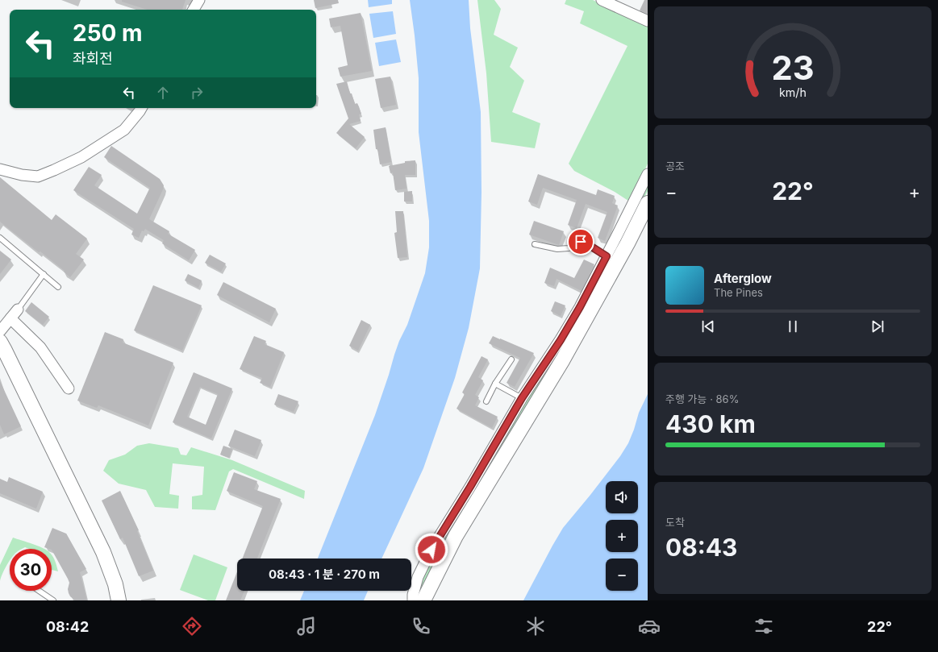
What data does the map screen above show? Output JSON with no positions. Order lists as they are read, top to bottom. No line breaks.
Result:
{"page":{"turn":["250 m","좌회전"],"tile":["공조",["주행 가능 · 86%","430 km"],["도착","08:43"]],"heat":["−","22°","+"],"song":["Afterglow","The Pines"],"map_buttons":["+","−"],"limit":"30","trip":"08:43 · 1 분 · 270 m","tabs":["08:42","22°"],"gauge":["23","km/h"]}}
